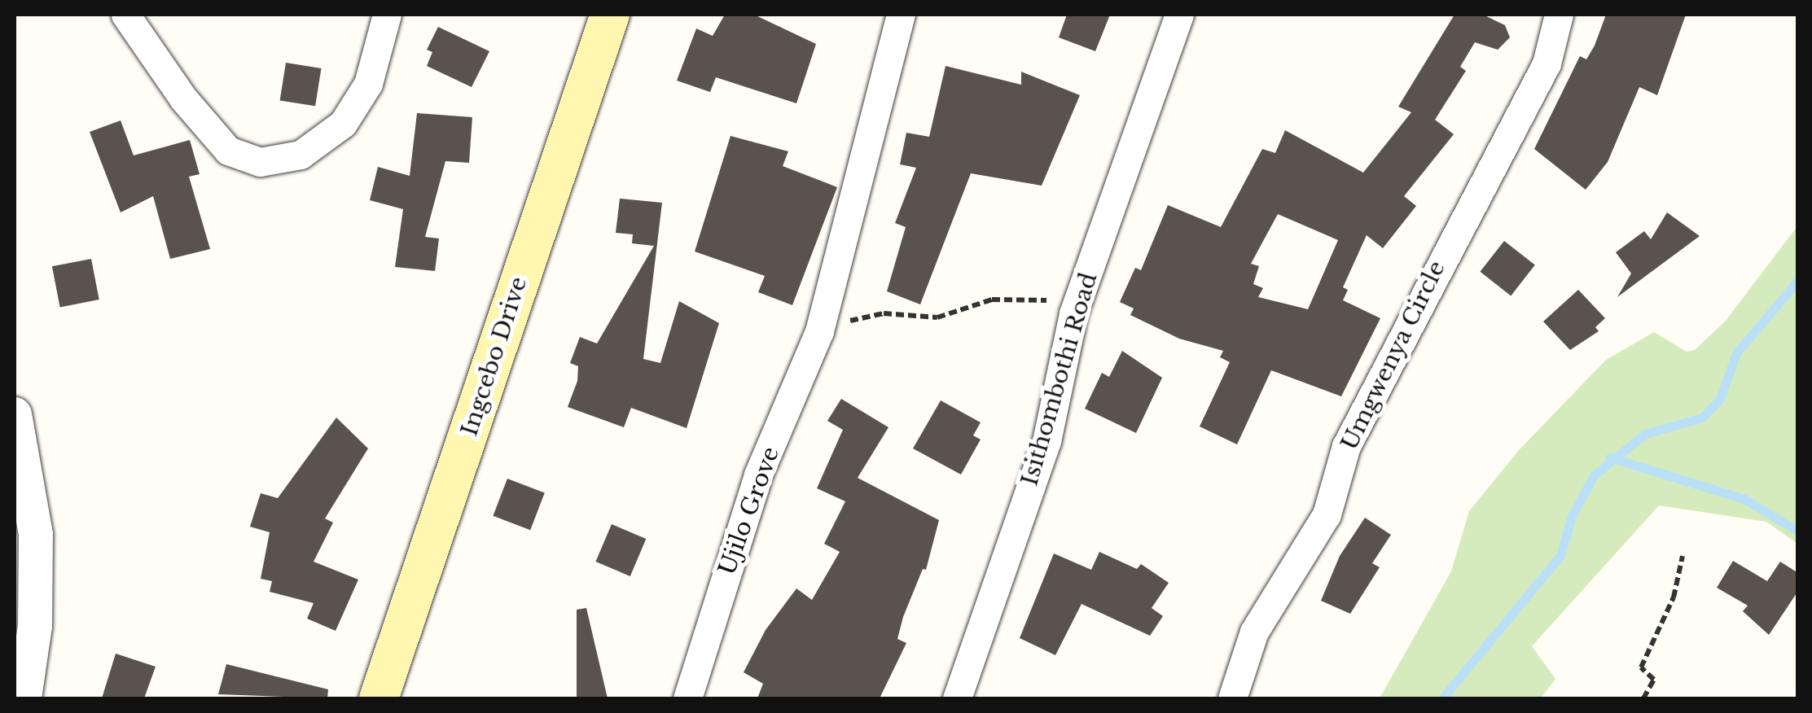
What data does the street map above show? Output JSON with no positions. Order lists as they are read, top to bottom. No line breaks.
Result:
{"streets":{"main road":["Ingcebo Drive"],"street":["Umgwenya Circle","Isithombothi Road","Ujilo Grove"]}}
